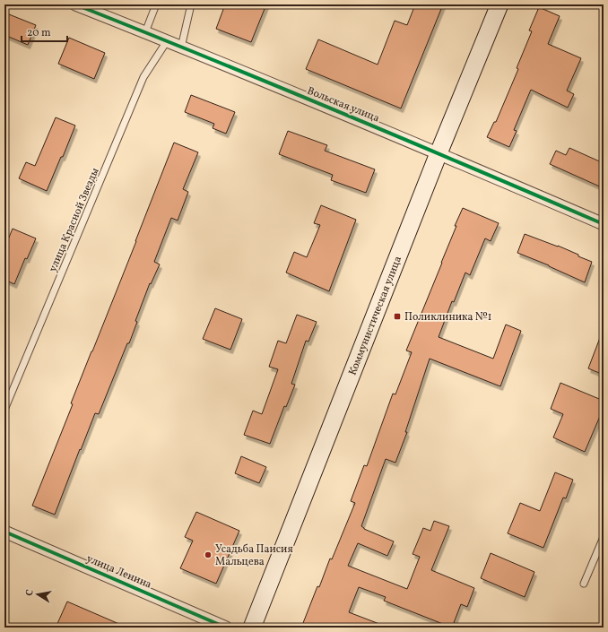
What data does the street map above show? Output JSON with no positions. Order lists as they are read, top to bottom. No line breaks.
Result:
{"streets":{"main road":["Коммунистическая улица"],"street":["Вольская улица","улица Ленина"],"lane":["улица Красной Звезды"]},"crossings":[["Вольская улица","улица Красной Звезды"],["Вольская улица","Коммунистическая улица"]],"places":{"transit":["Поликлиника №1"],"other":["Усадьба Паисия Мальцева"]},"scale_bar":"20 m","north":"left"}
